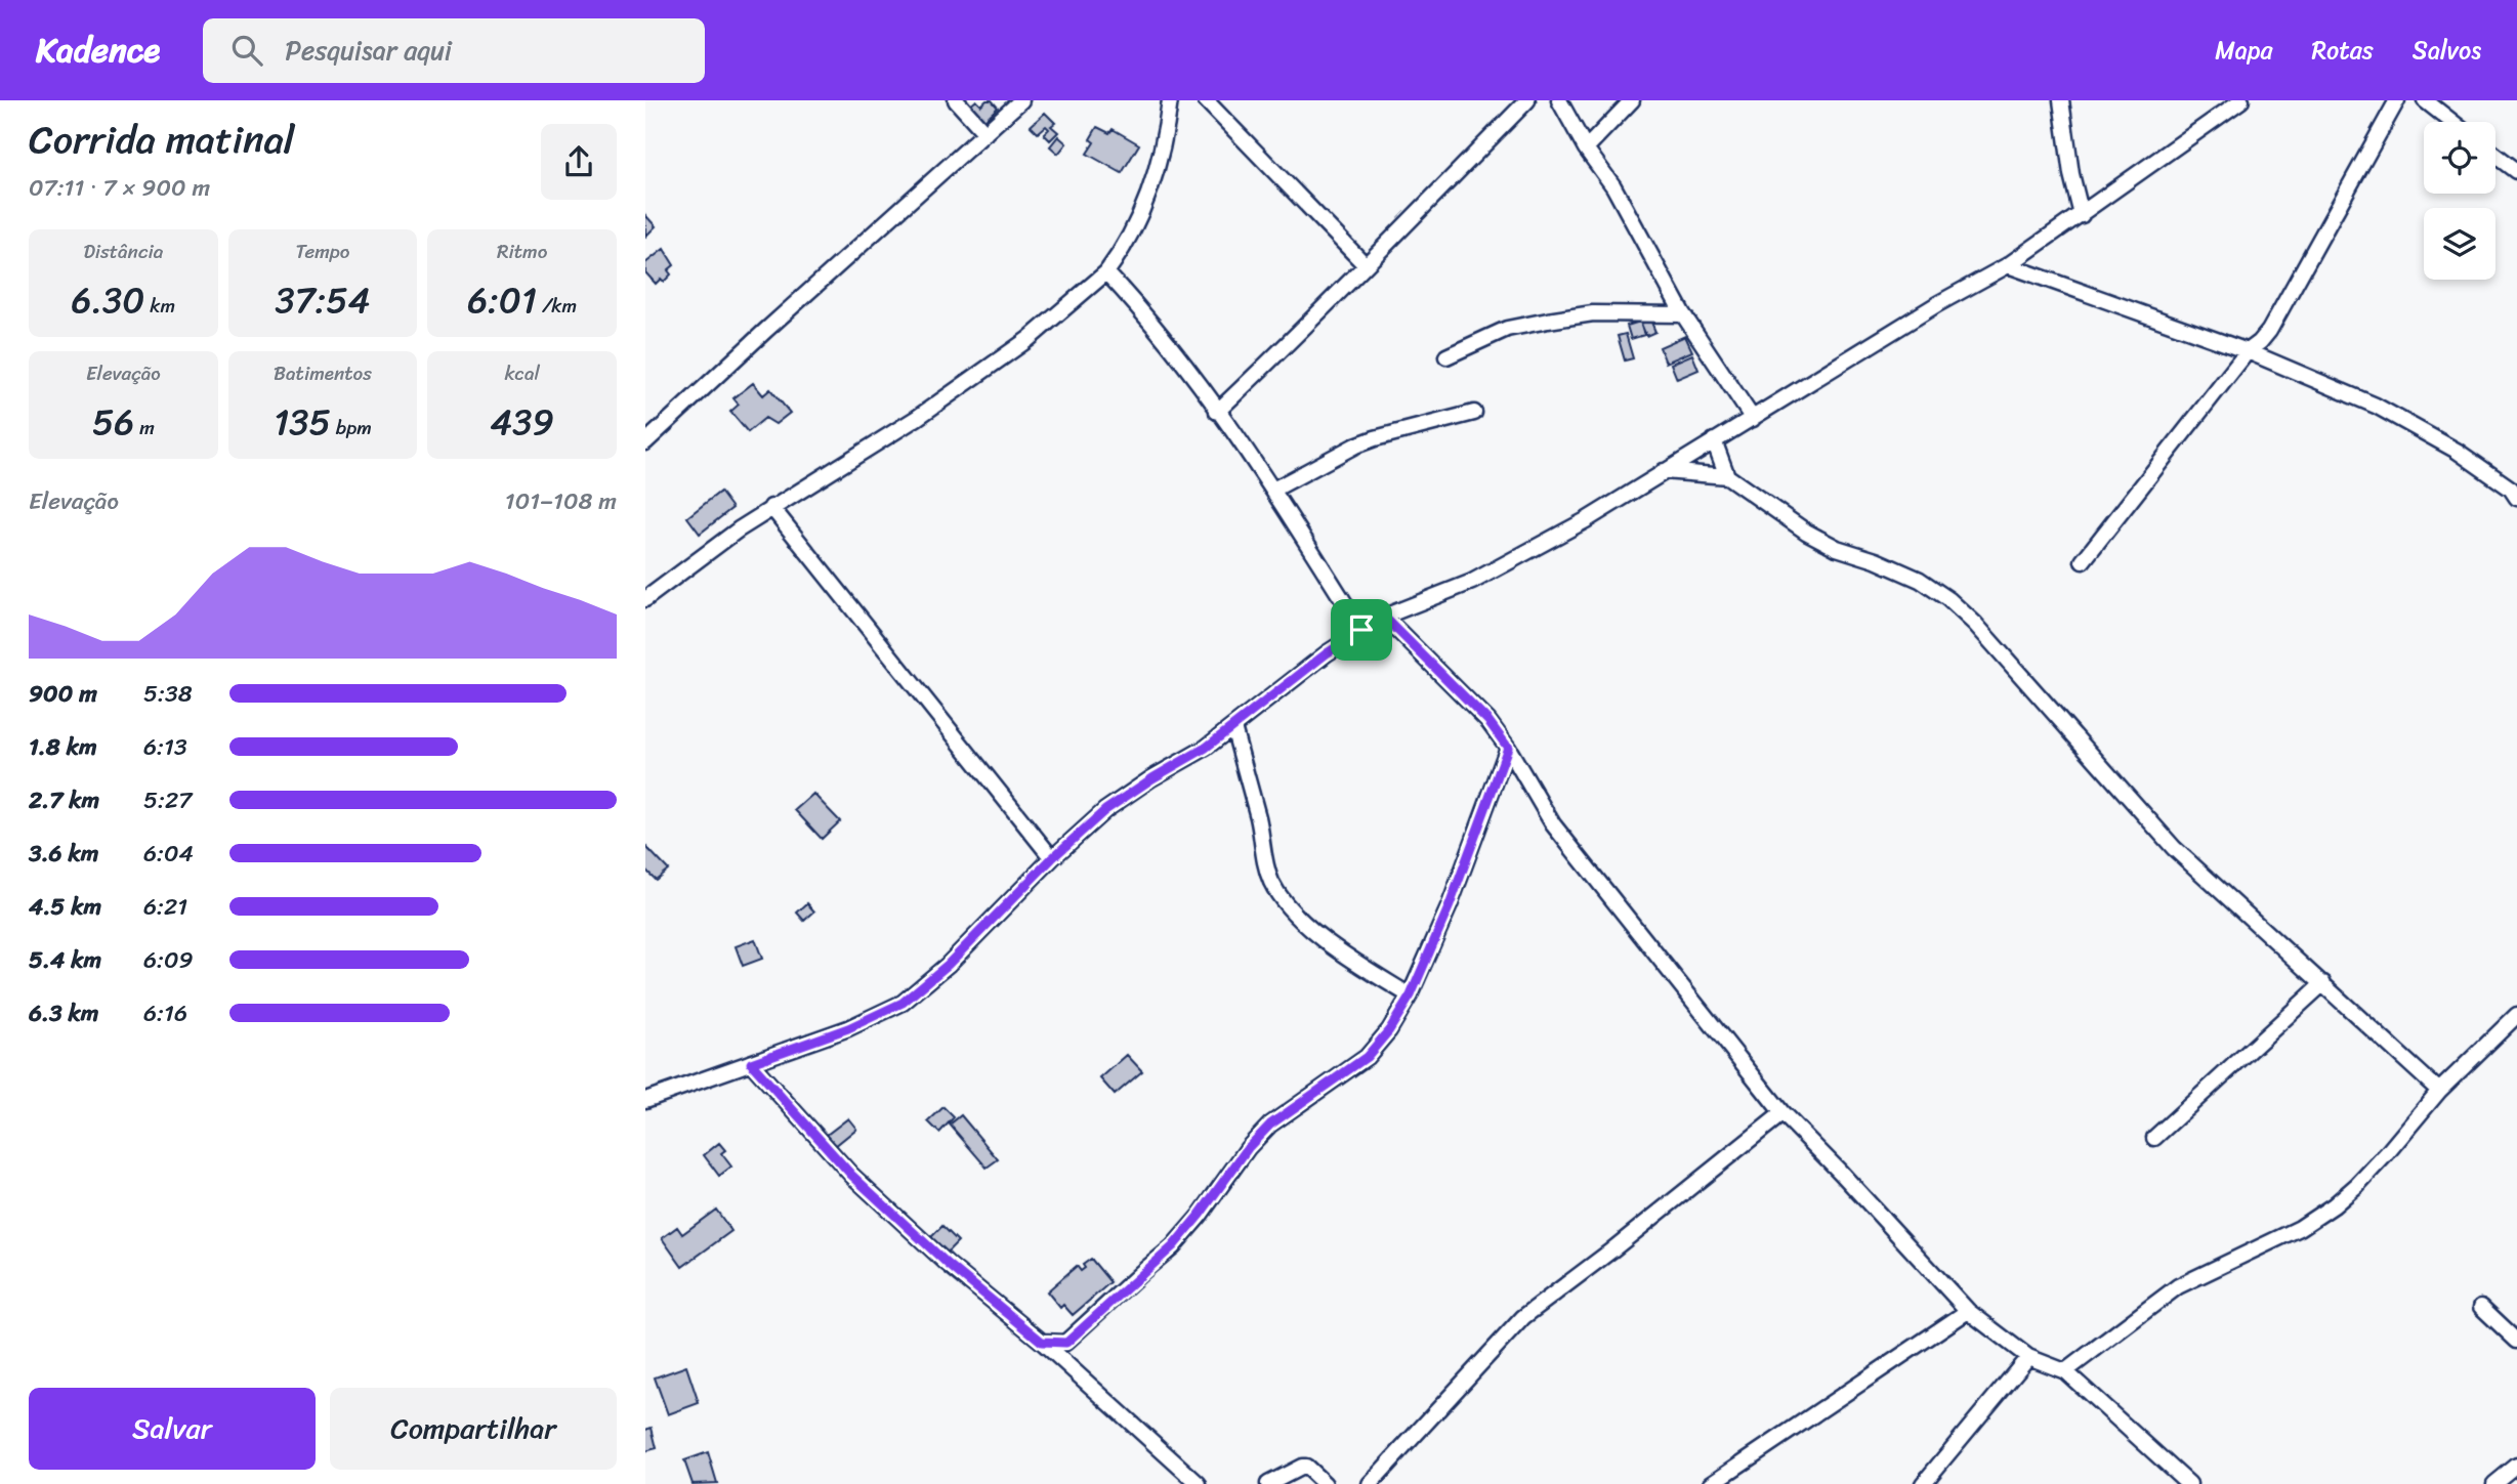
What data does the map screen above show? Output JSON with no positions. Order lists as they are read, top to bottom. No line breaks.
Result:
{"page":{"header":"Kadence","search":"Pesquisar aqui","nav":["Mapa","Rotas","Salvos"],"heading":["Corrida matinal","07:11 · 7 × 900 m"],"stats":[["Distância","6.30 km"],["Tempo","37:54"],["Ritmo","6:01 /km"],["Elevação","56 m"],["Batimentos","135 bpm"],["kcal","439"]],"chart":["Elevação","101–108 m"],"list":[{"name":"900 m","note":"5:38"},{"name":"1.8 km","note":"6:13"},{"name":"2.7 km","note":"5:27"},{"name":"3.6 km","note":"6:04"},{"name":"4.5 km","note":"6:21"},{"name":"5.4 km","note":"6:09"},{"name":"6.3 km","note":"6:16"}],"buttons":["Salvar","Compartilhar"]}}
